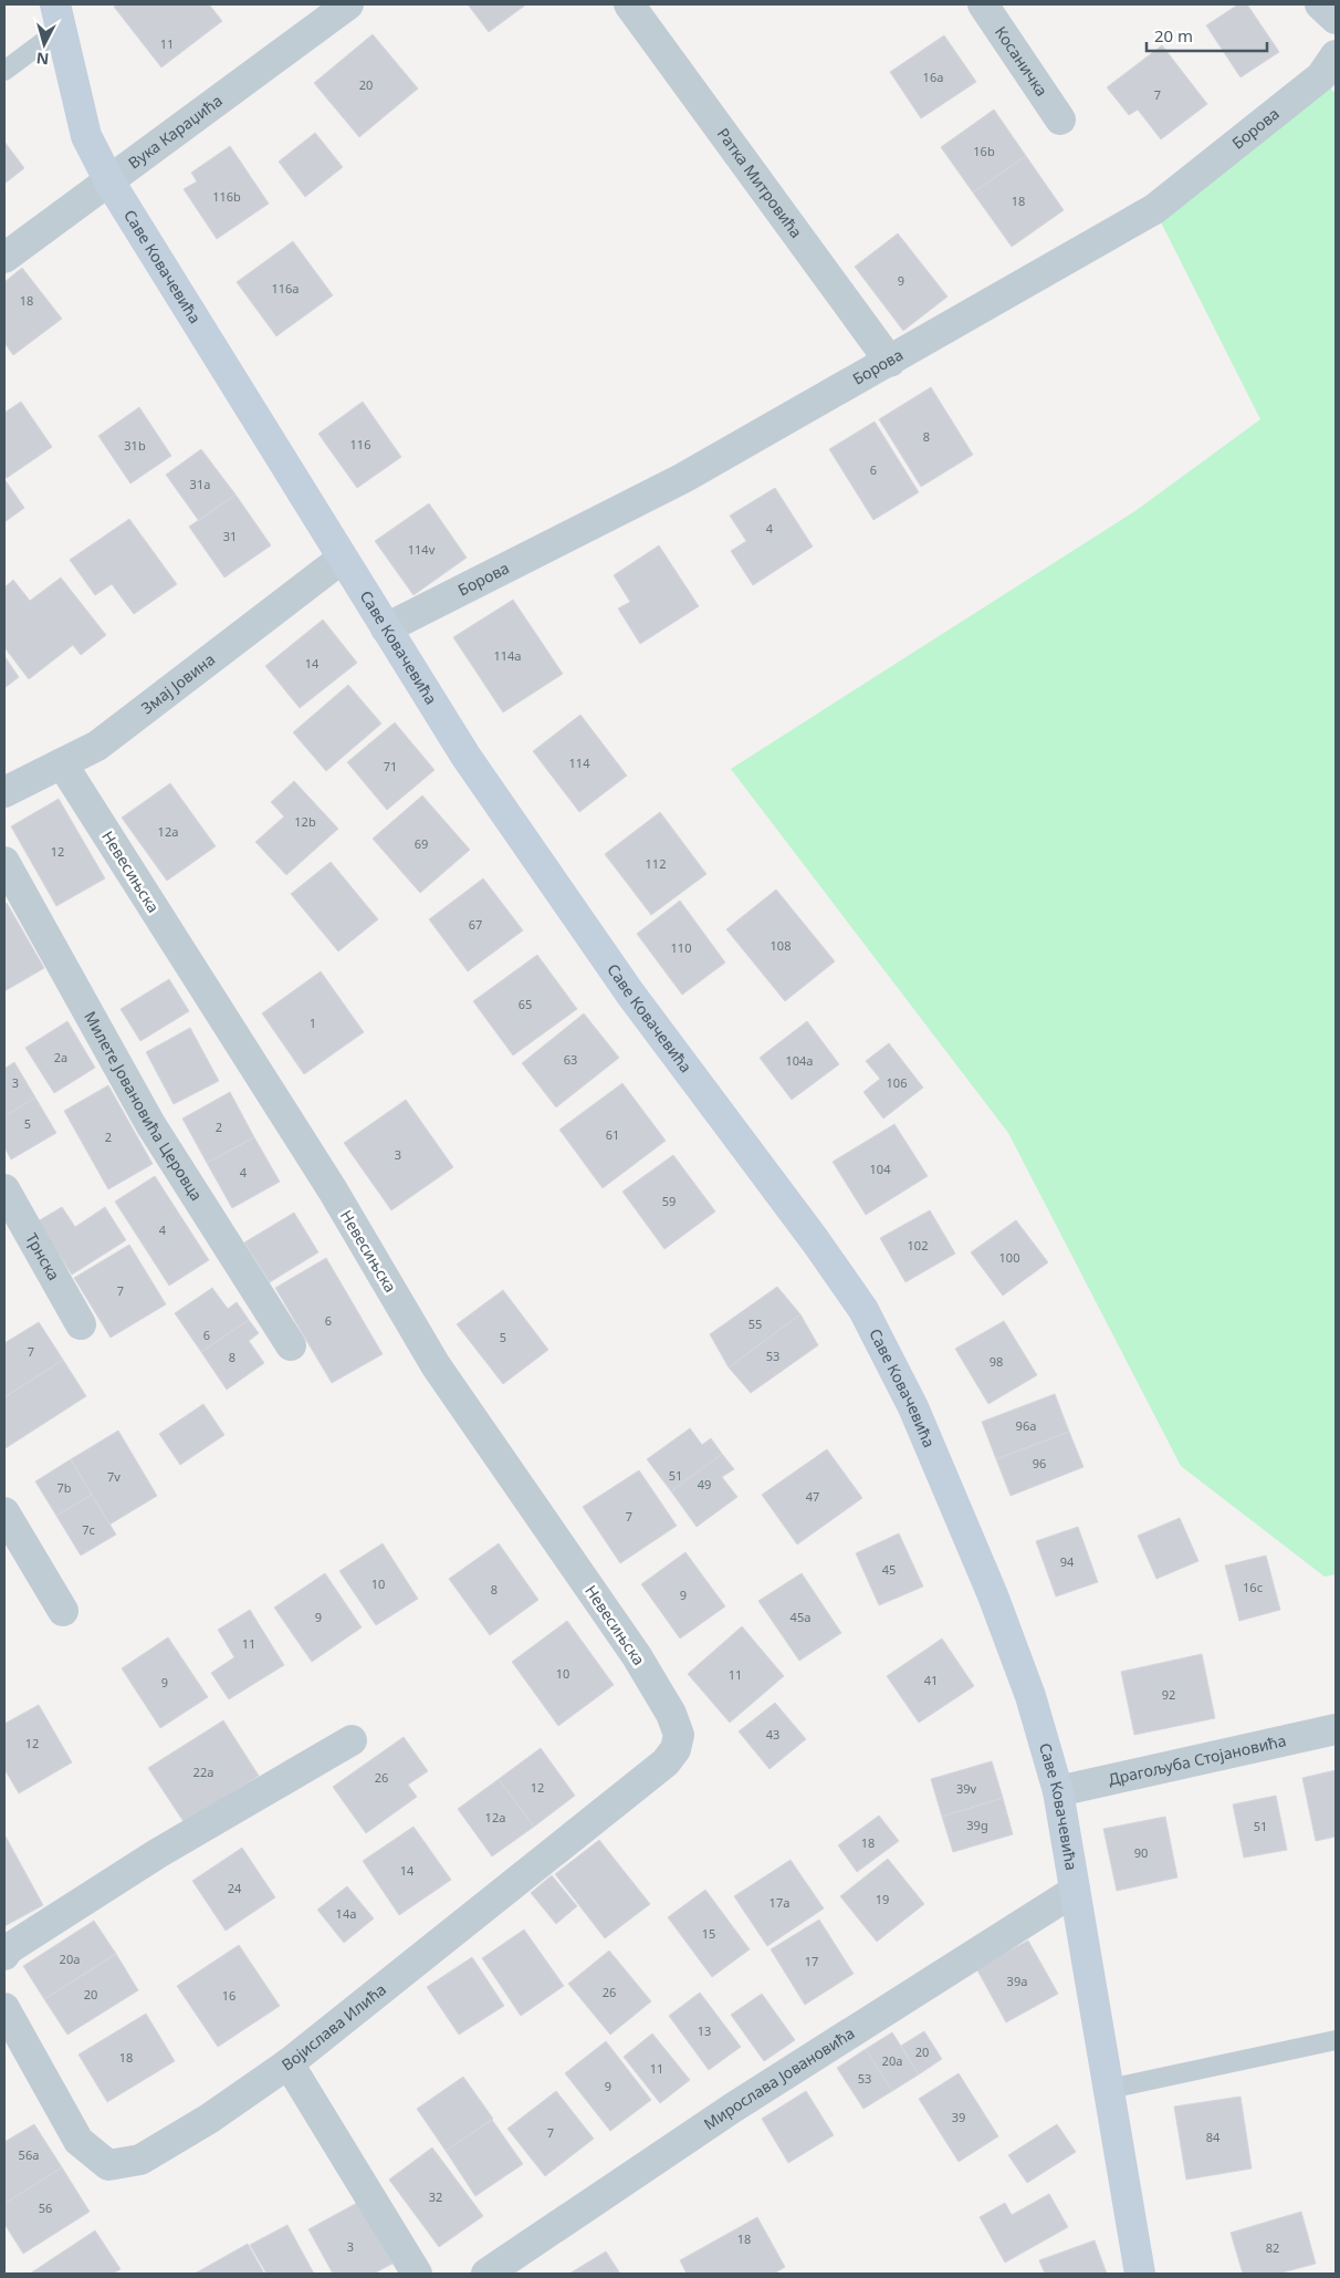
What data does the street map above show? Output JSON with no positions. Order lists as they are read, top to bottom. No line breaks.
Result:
{"streets":{"street":["Косаничка","Борова","Вука Караџића","Ратка Митровића","Саве Ковачевића","Змај Јовина","Невесињска","Милете Јовановића Церовца","Трнска","Драгољуба Стојановића","Војислава Илића","Мирослава Јовановића"]},"crossings":[["Борова","Ратка Митровића"],["Борова","Саве Ковачевића"],["Вука Караџића","Саве Ковачевића"],["Саве Ковачевића","Змај Јовина"],["Саве Ковачевића","Драгољуба Стојановића"],["Саве Ковачевића","Мирослава Јовановића"],["Змај Јовина","Невесињска"],["Невесињска","Војислава Илића"]],"house_numbers":["11","16a","20","7","16b","116b","18","9","116a","18","8","116","31b","6","31a","4","31","114v","114a","14","114","71","12b","12a","69","12","112","67","108","110","65","1","2a","63","104a","3","106","5","2","61","2","3","104","4","59","4","102","100","7","6","55","6","5","7","53","8","98","96a","96","51","7v","49","7b","47","7","7c","94","45","10","16c","8","9","9","45a","11","10","11","41","9","92","43","12","22a","26","12","39v","12a","39g","51","18","90","14","24","19","17a","14a","15","20a","17","39a","26","20","16","13","20","18","20a","11","53","9","39","7","84","56a","32","56","18","3","82"],"scale_bar":"20 m","north":"bottom"}
